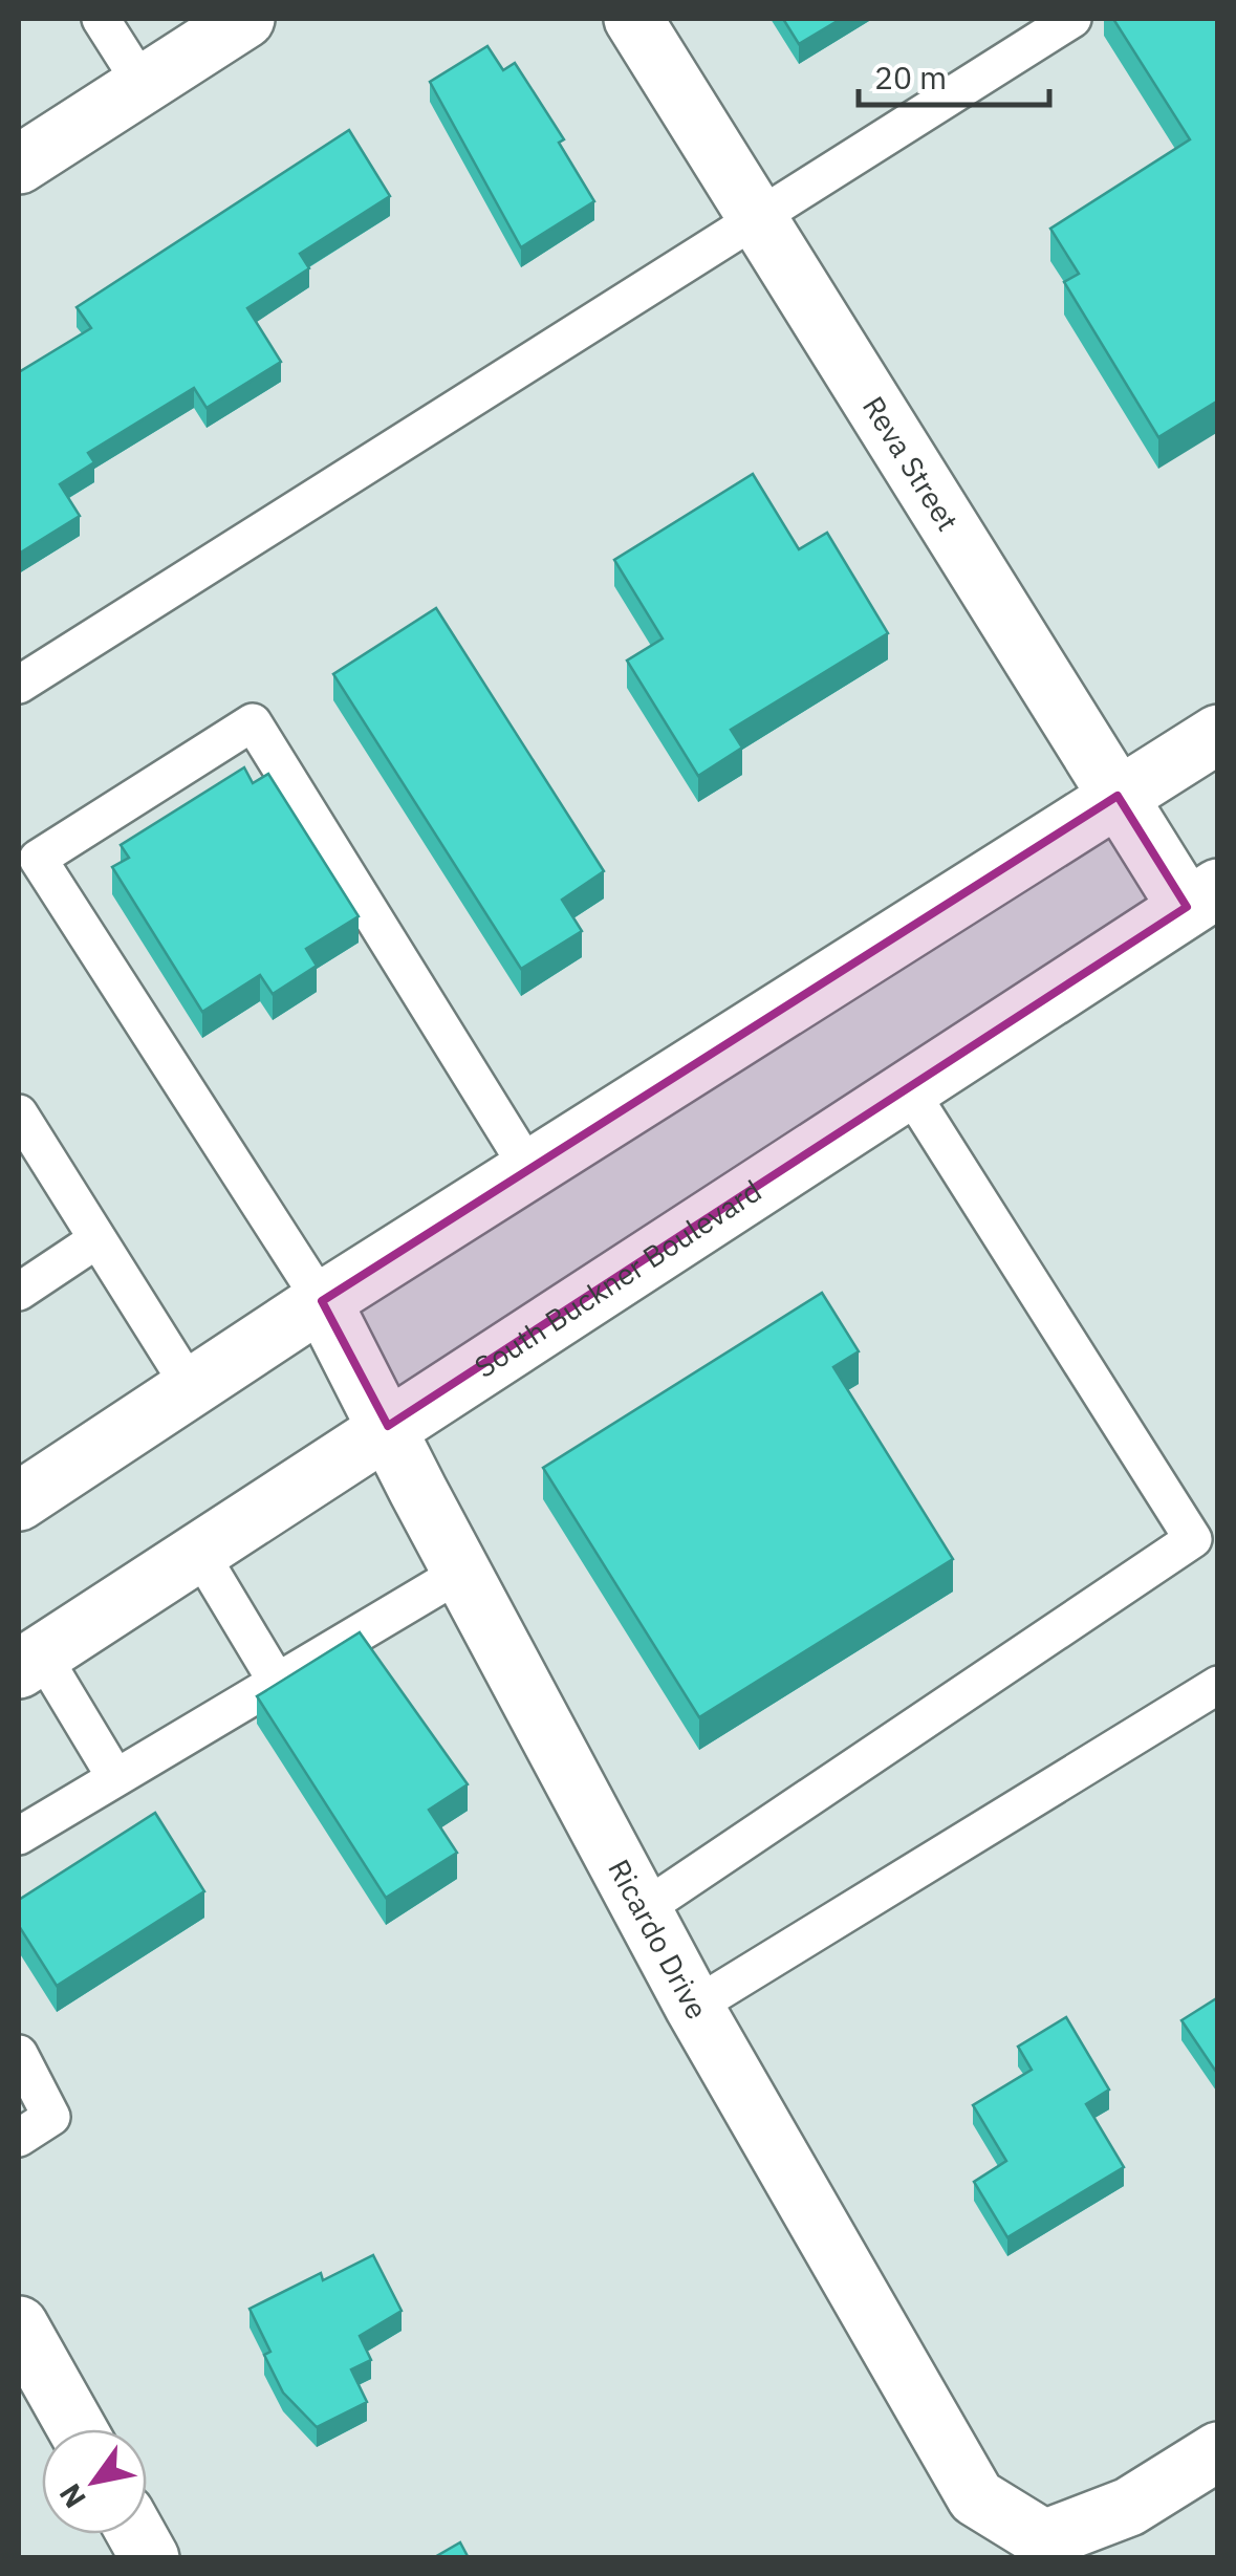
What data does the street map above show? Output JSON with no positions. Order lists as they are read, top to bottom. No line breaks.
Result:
{"streets":{"street":["Reva Street","South Buckner Boulevard","Ricardo Drive"]},"crossings":[["Reva Street","South Buckner Boulevard"],["South Buckner Boulevard","Ricardo Drive"]],"scale_bar":"20 m","north":"bottom left"}
